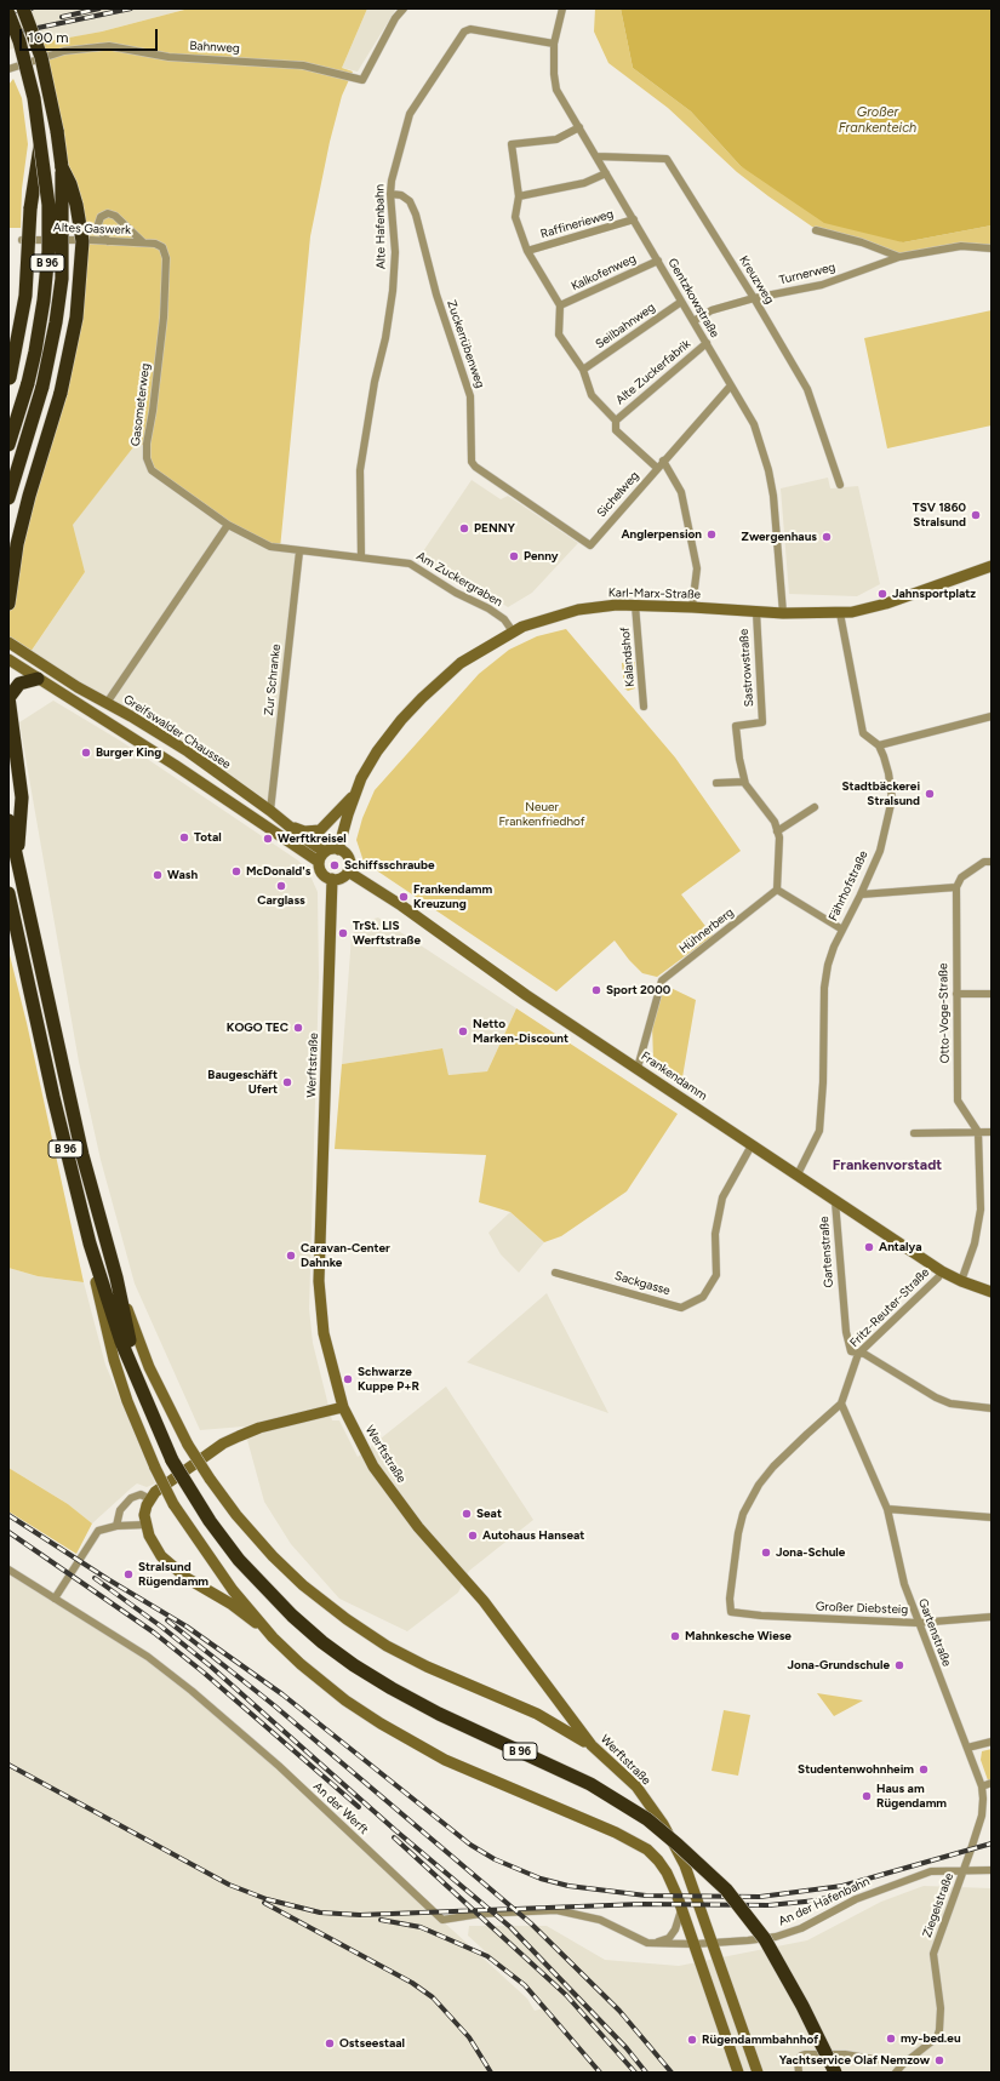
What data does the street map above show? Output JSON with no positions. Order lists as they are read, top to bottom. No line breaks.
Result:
{"streets":{"highway":["B 96"],"main road":["Karl-Marx-Straße","Greifswalder Chaussee","Werftstraße","Frankendamm"],"street":["Bahnweg","Raffinerieweg","Alte Hafenbahn","Altes Gaswerk","Kalkofenweg","Turnerweg","Kreuzweg","Gentzkowstraße","Seilbahnweg","Zuckerrübenweg","Alte Zuckerfabrik","Gasometerweg","Sichelweg","Am Zuckergraben","Kalandshof","Sastrowstraße","Zur Schranke","Fährhofstraße","Hühnerberg","Otto-Voge-Straße","Gartenstraße","Sackgasse","Fritz-Reuter-Straße","Großer Diebsteig","An der Werft","An der Hafenbahn","Ziegelstraße"]},"crossings":[["Raffinerieweg","Gentzkowstraße"],["Alte Hafenbahn","Gentzkowstraße"],["Alte Hafenbahn","Zuckerrübenweg"],["Alte Hafenbahn","Am Zuckergraben"],["Altes Gaswerk","Gasometerweg"],["Kalkofenweg","Gentzkowstraße"],["Kalkofenweg","Alte Zuckerfabrik"],["Turnerweg","Kreuzweg"],["Turnerweg","Gentzkowstraße"],["Kreuzweg","Gentzkowstraße"],["Gentzkowstraße","Seilbahnweg"],["Gentzkowstraße","Alte Zuckerfabrik"],["Gentzkowstraße","Sichelweg"],["Gentzkowstraße","Karl-Marx-Straße"],["Seilbahnweg","Alte Zuckerfabrik"],["Zuckerrübenweg","Sichelweg"],["Gasometerweg","Am Zuckergraben"],["Gasometerweg","Zur Schranke"],["Am Zuckergraben","Karl-Marx-Straße"],["Am Zuckergraben","Zur Schranke"],["Karl-Marx-Straße","Kalandshof"],["Karl-Marx-Straße","Sastrowstraße"],["Karl-Marx-Straße","Greifswalder Chaussee"],["Karl-Marx-Straße","Fährhofstraße"],["Karl-Marx-Straße","Werftstraße"],["Karl-Marx-Straße","Frankendamm"],["Zur Schranke","Greifswalder Chaussee"],["Greifswalder Chaussee","Werftstraße"],["Greifswalder Chaussee","Frankendamm"],["Fährhofstraße","Frankendamm"],["Hühnerberg","Frankendamm"],["Werftstraße","Frankendamm"],["Werftstraße","An der Hafenbahn"],["Frankendamm","Gartenstraße"],["Frankendamm","Sackgasse"],["Frankendamm","Fritz-Reuter-Straße"],["Gartenstraße","Fritz-Reuter-Straße"],["Gartenstraße","Großer Diebsteig"],["Gartenstraße","An der Hafenbahn"],["Gartenstraße","Ziegelstraße"],["Fritz-Reuter-Straße","Großer Diebsteig"],["An der Werft","An der Hafenbahn"],["An der Hafenbahn","Ziegelstraße"]],"districts":["Frankenvorstadt"],"water":["Großer Frankenteich"],"parks":["Neuer Frankenfriedhof"],"places":["TSV 1860 Stralsund","PENNY","Anglerpension","Zwergenhaus","Penny","Jahnsportplatz","Burger King","Stadtbäckerei Stralsund","Total","Werftkreisel","Schiffsschraube","McDonald's","Wash","Carglass","Frankendamm Kreuzung","TrSt. LIS Werftstraße","Sport 2000","KOGO TEC","Netto Marken-Discount","Baugeschäft Ufert","Antalya","Caravan-Center Dahnke","Schwarze Kuppe P+R","Seat","Autohaus Hanseat","Jona-Schule","Stralsund Rügendamm","Mahnkesche Wiese","Jona-Grundschule","Studentenwohnheim","Haus am Rügendamm","my-bed.eu","Rügendammbahnhof","Ostseestaal","Yachtservice Olaf Nemzow"],"scale_bar":"100 m"}
